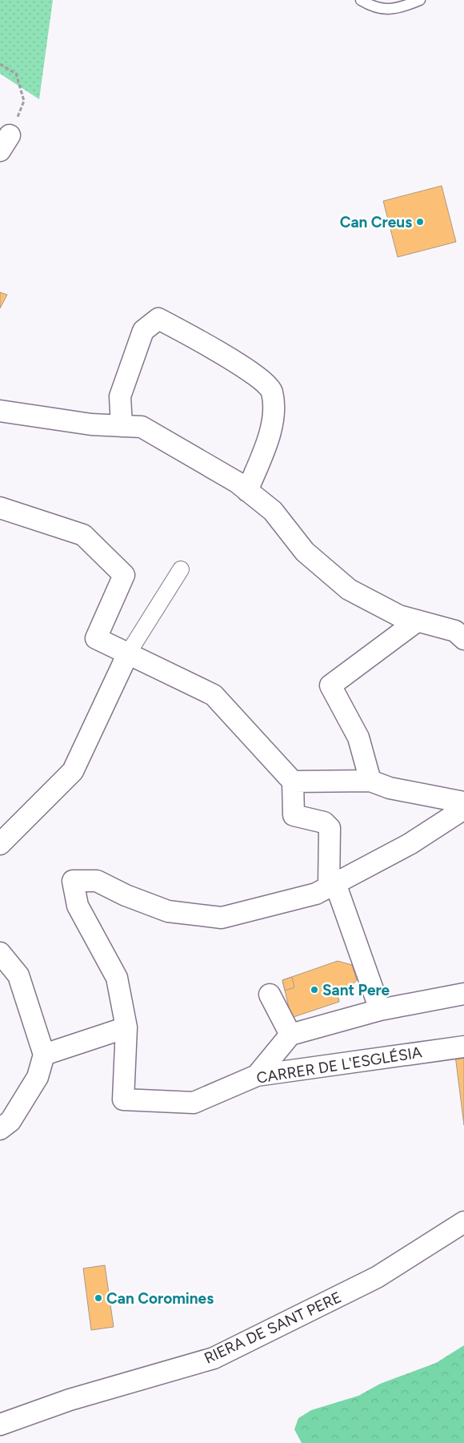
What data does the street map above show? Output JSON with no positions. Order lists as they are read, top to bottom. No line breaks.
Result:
{"streets":{"street":["CARRER DE L'ESGLÉSIA","RIERA DE SANT PERE"]},"places":["Can Creus","Sant Pere","Can Coromines"]}
